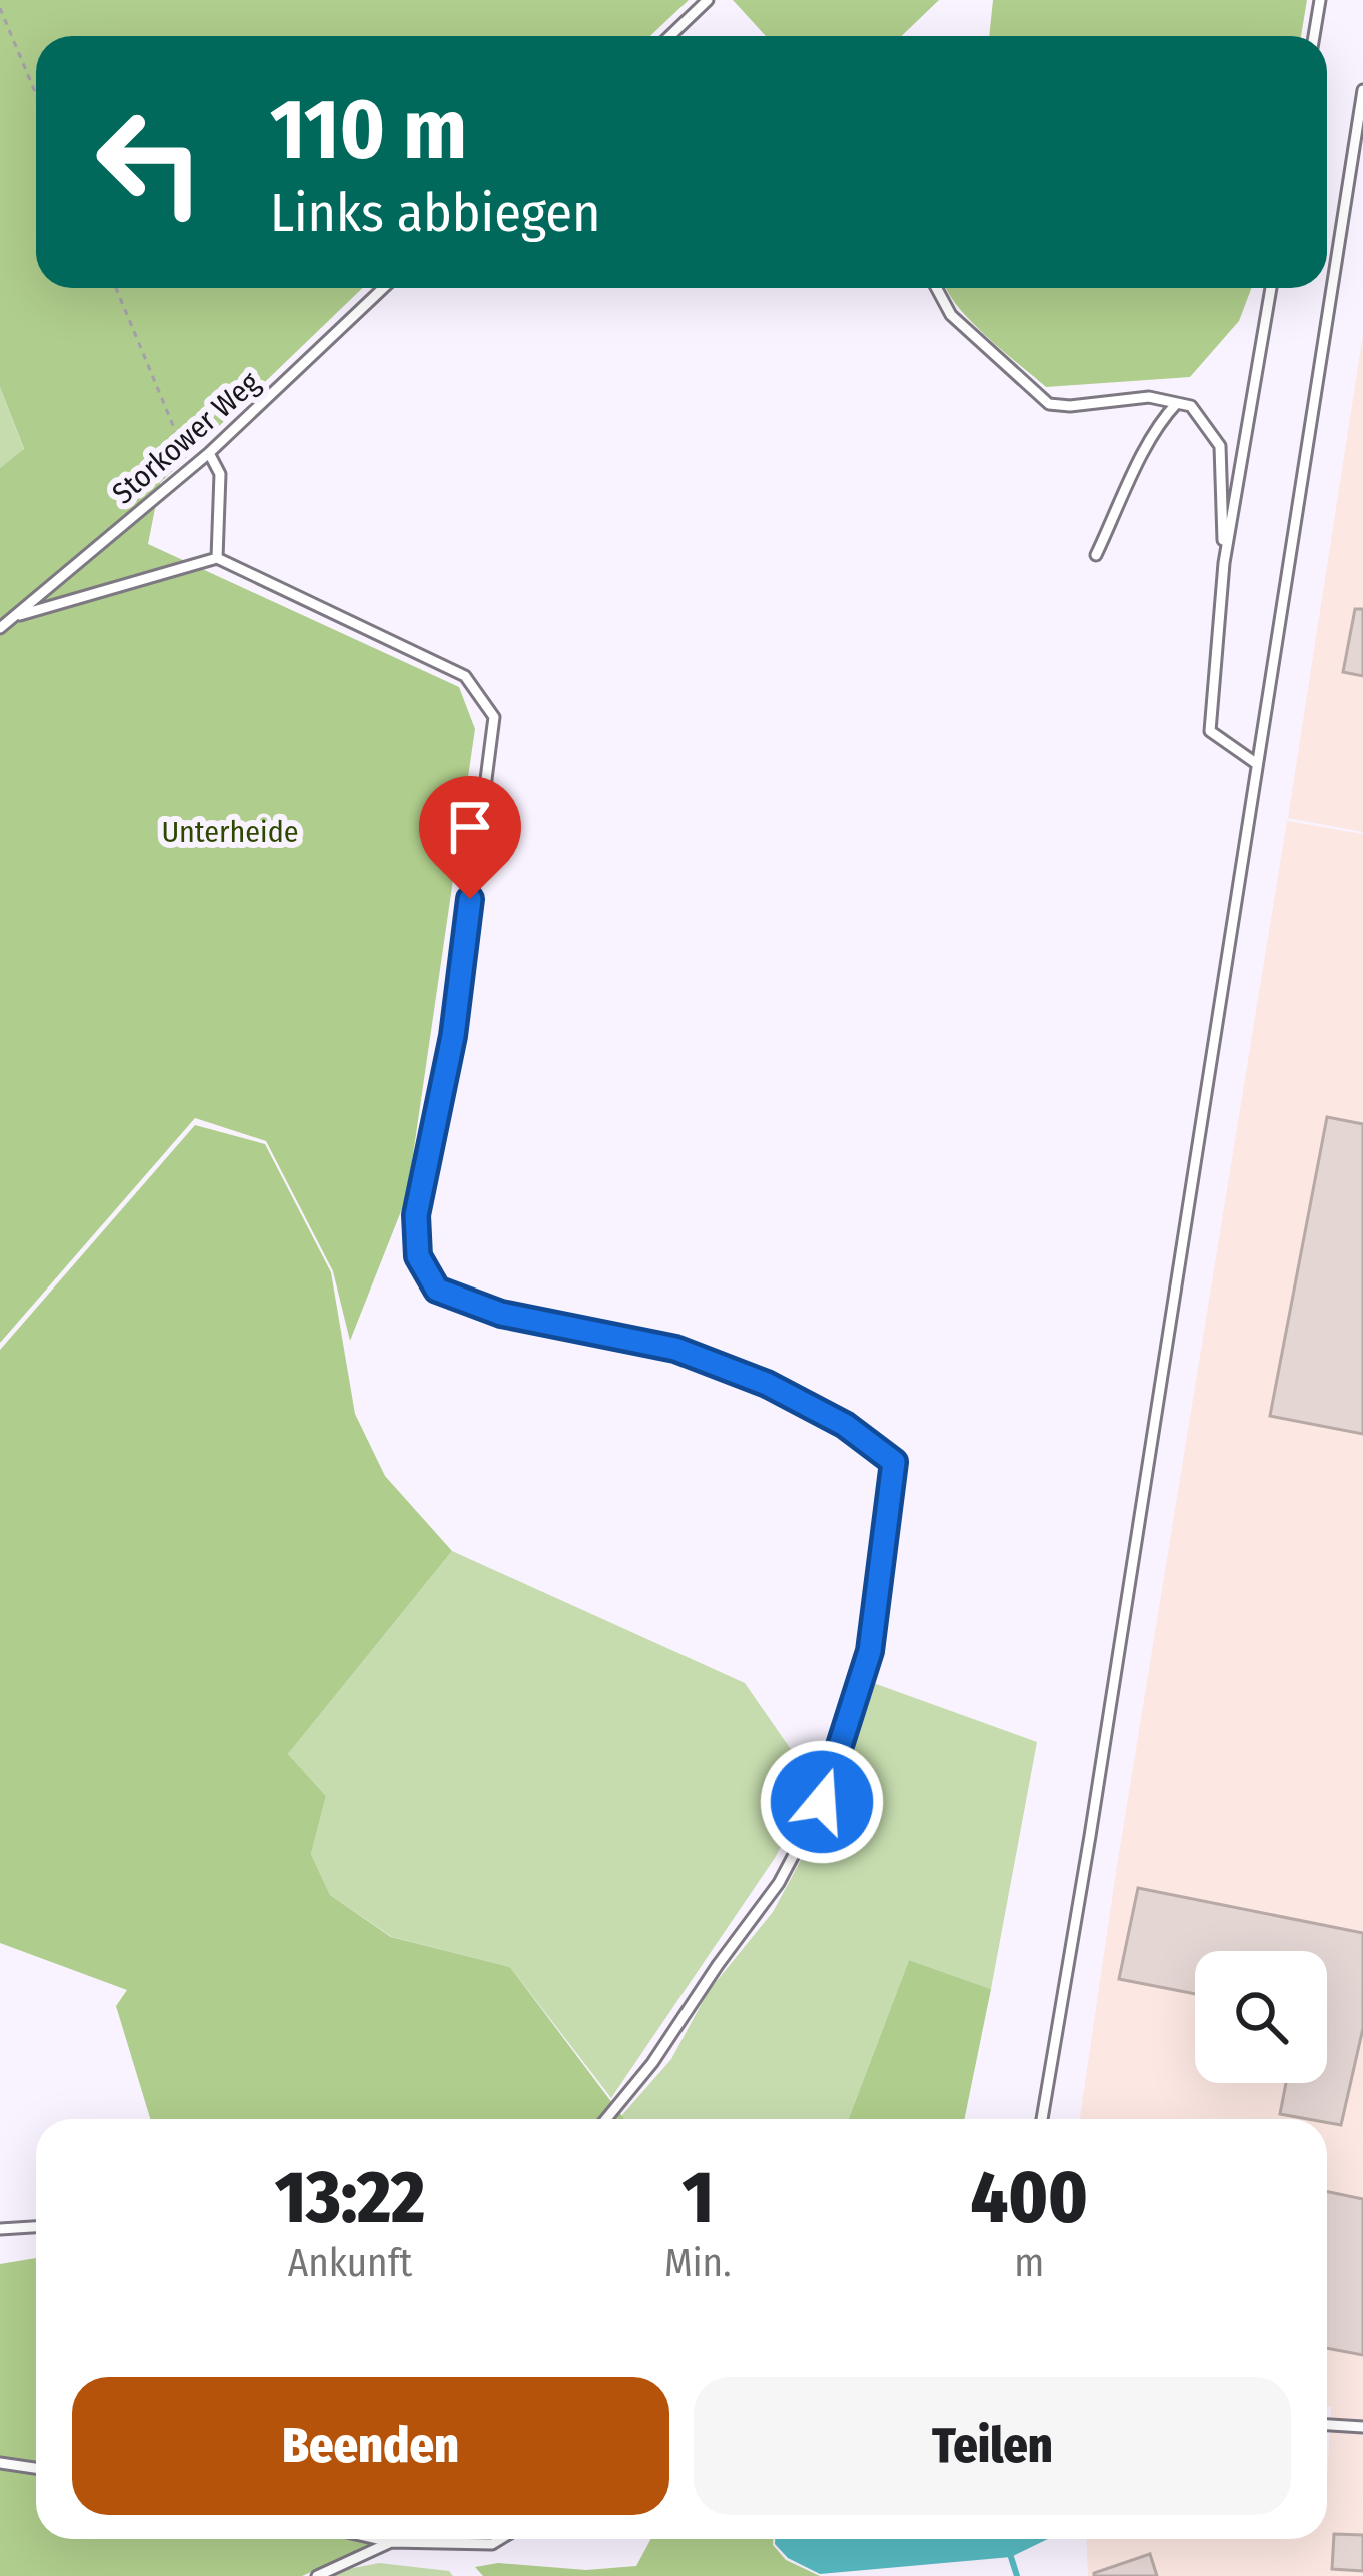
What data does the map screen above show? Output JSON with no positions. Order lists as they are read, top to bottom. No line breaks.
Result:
{"streets":{"lane":["Storkower Weg"]},"parks":["Unterheide"],"page":{"turn":["110 m","Links abbiegen"],"eta":["13:22","Ankunft","1","Min.","400","m"],"buttons":["Beenden","Teilen"]}}
